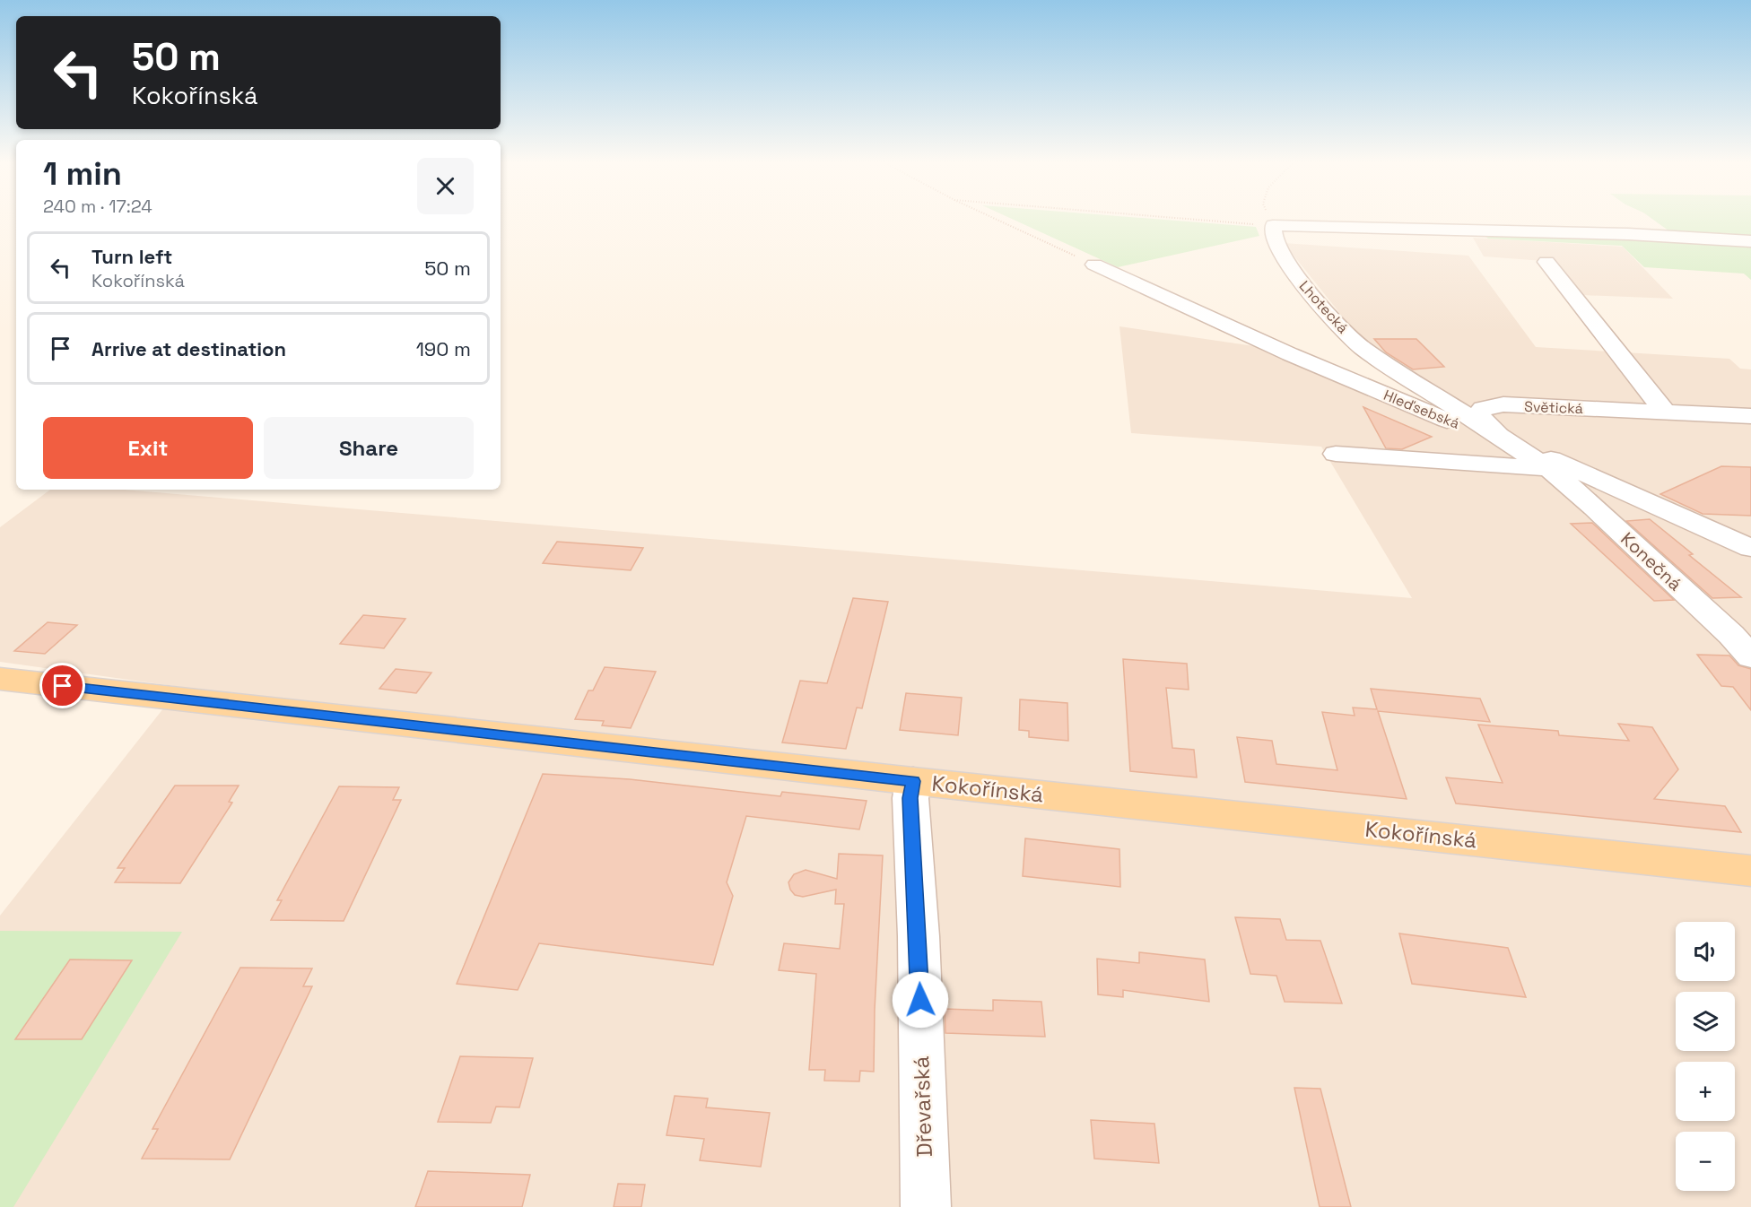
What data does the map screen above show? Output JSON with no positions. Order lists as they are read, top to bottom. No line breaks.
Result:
{"streets":{"main road":["Kokořínská"],"street":["Lhotecká","Světická","Hleďsebská","Konečná","Dřevařská"]},"crossings":[["Lhotecká","Světická"],["Lhotecká","Hleďsebská"],["Lhotecká","Konečná"],["Světická","Hleďsebská"],["Světická","Konečná"],["Hleďsebská","Konečná"],["Kokořínská","Dřevařská"]],"page":{"turn":["50 m","Kokořínská"],"heading":["1 min","240 m · 17:24"],"list":[{"name":"Turn left","note":"Kokořínská","value":"50 m"},{"name":"Arrive at destination","value":"190 m"}],"buttons":["Exit","Share"],"map_buttons":["+","−"]}}
